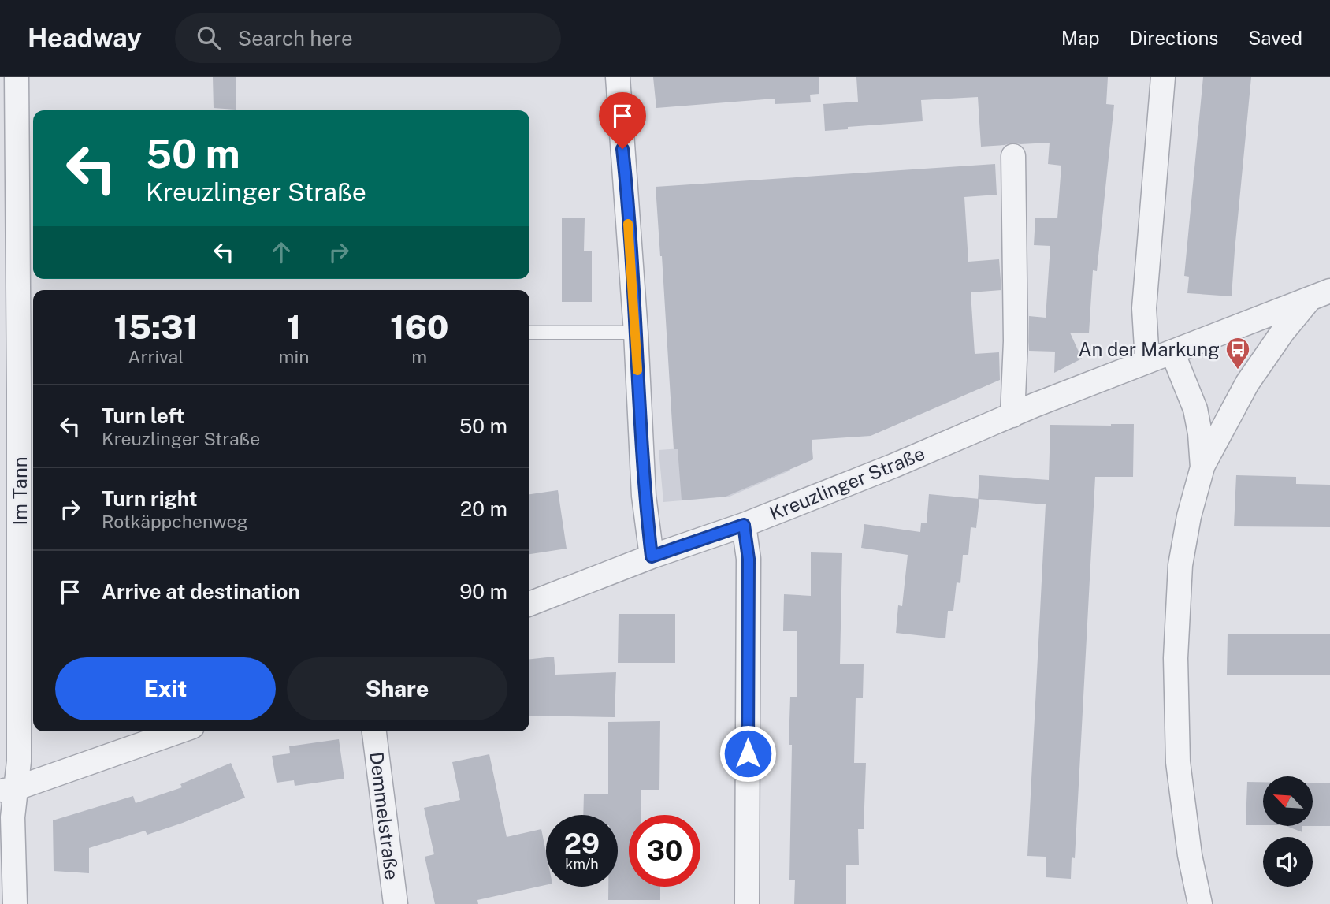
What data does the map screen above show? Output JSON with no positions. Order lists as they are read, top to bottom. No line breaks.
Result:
{"streets":{"street":["Kreuzlinger Straße","Im Tann","Demmelstraße"]},"places":{"bus stop":["An der Markung"]},"north":"top left","page":{"header":"Headway","search":"Search here","nav":["Map","Directions","Saved"],"turn":["50 m","Kreuzlinger Straße"],"eta":["15:31","Arrival","1","min","160","m"],"list":[{"name":"Turn left","note":"Kreuzlinger Straße","value":"50 m"},{"name":"Turn right","note":"Rotkäppchenweg","value":"20 m"},{"name":"Arrive at destination","value":"90 m"}],"buttons":["Exit","Share"],"speed":"29 km/h","limit":"30"}}
